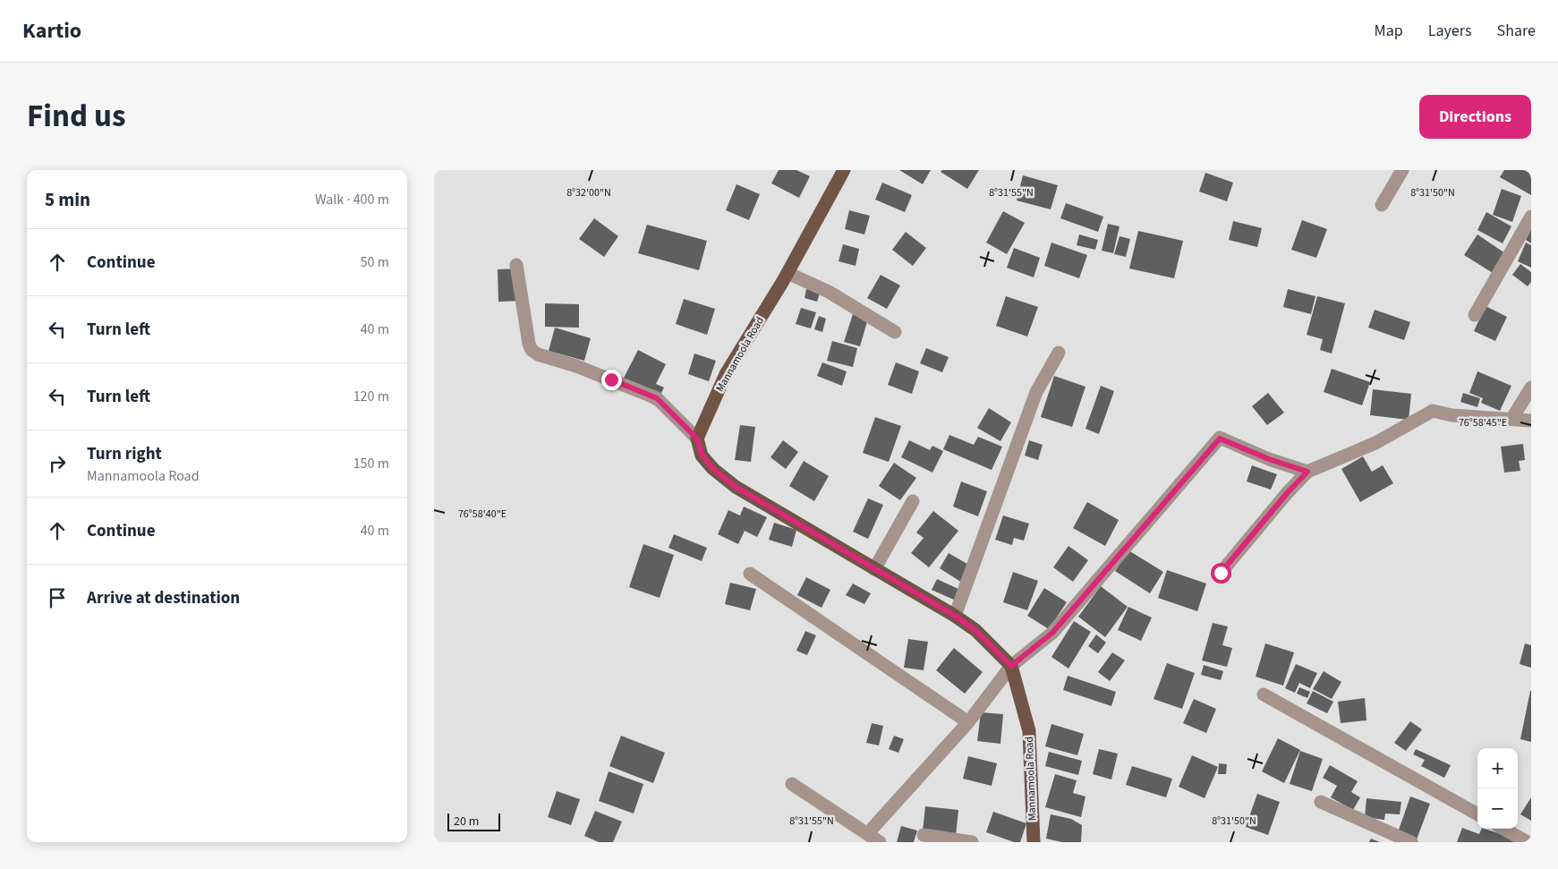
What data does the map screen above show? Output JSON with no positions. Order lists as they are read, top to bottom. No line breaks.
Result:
{"streets":{"main road":["Mannamoola Road"]},"scale_bar":"20 m","page":{"header":"Kartio","nav":["Map","Layers","Share"],"title":"Find us","buttons":"Directions","heading":["5 min","Walk · 400 m"],"list":[["Continue","50 m"],["Turn left","40 m"],["Turn left","120 m"],["Turn right","Mannamoola Road","150 m"],["Continue","40 m"],"Arrive at destination"],"map_buttons":["+","−"],"scale":"20 m"},"coordinates":["8°32'00\"N","8°31'55\"N","8°31'50\"N","76°58'45\"E","76°58'40\"E"]}
